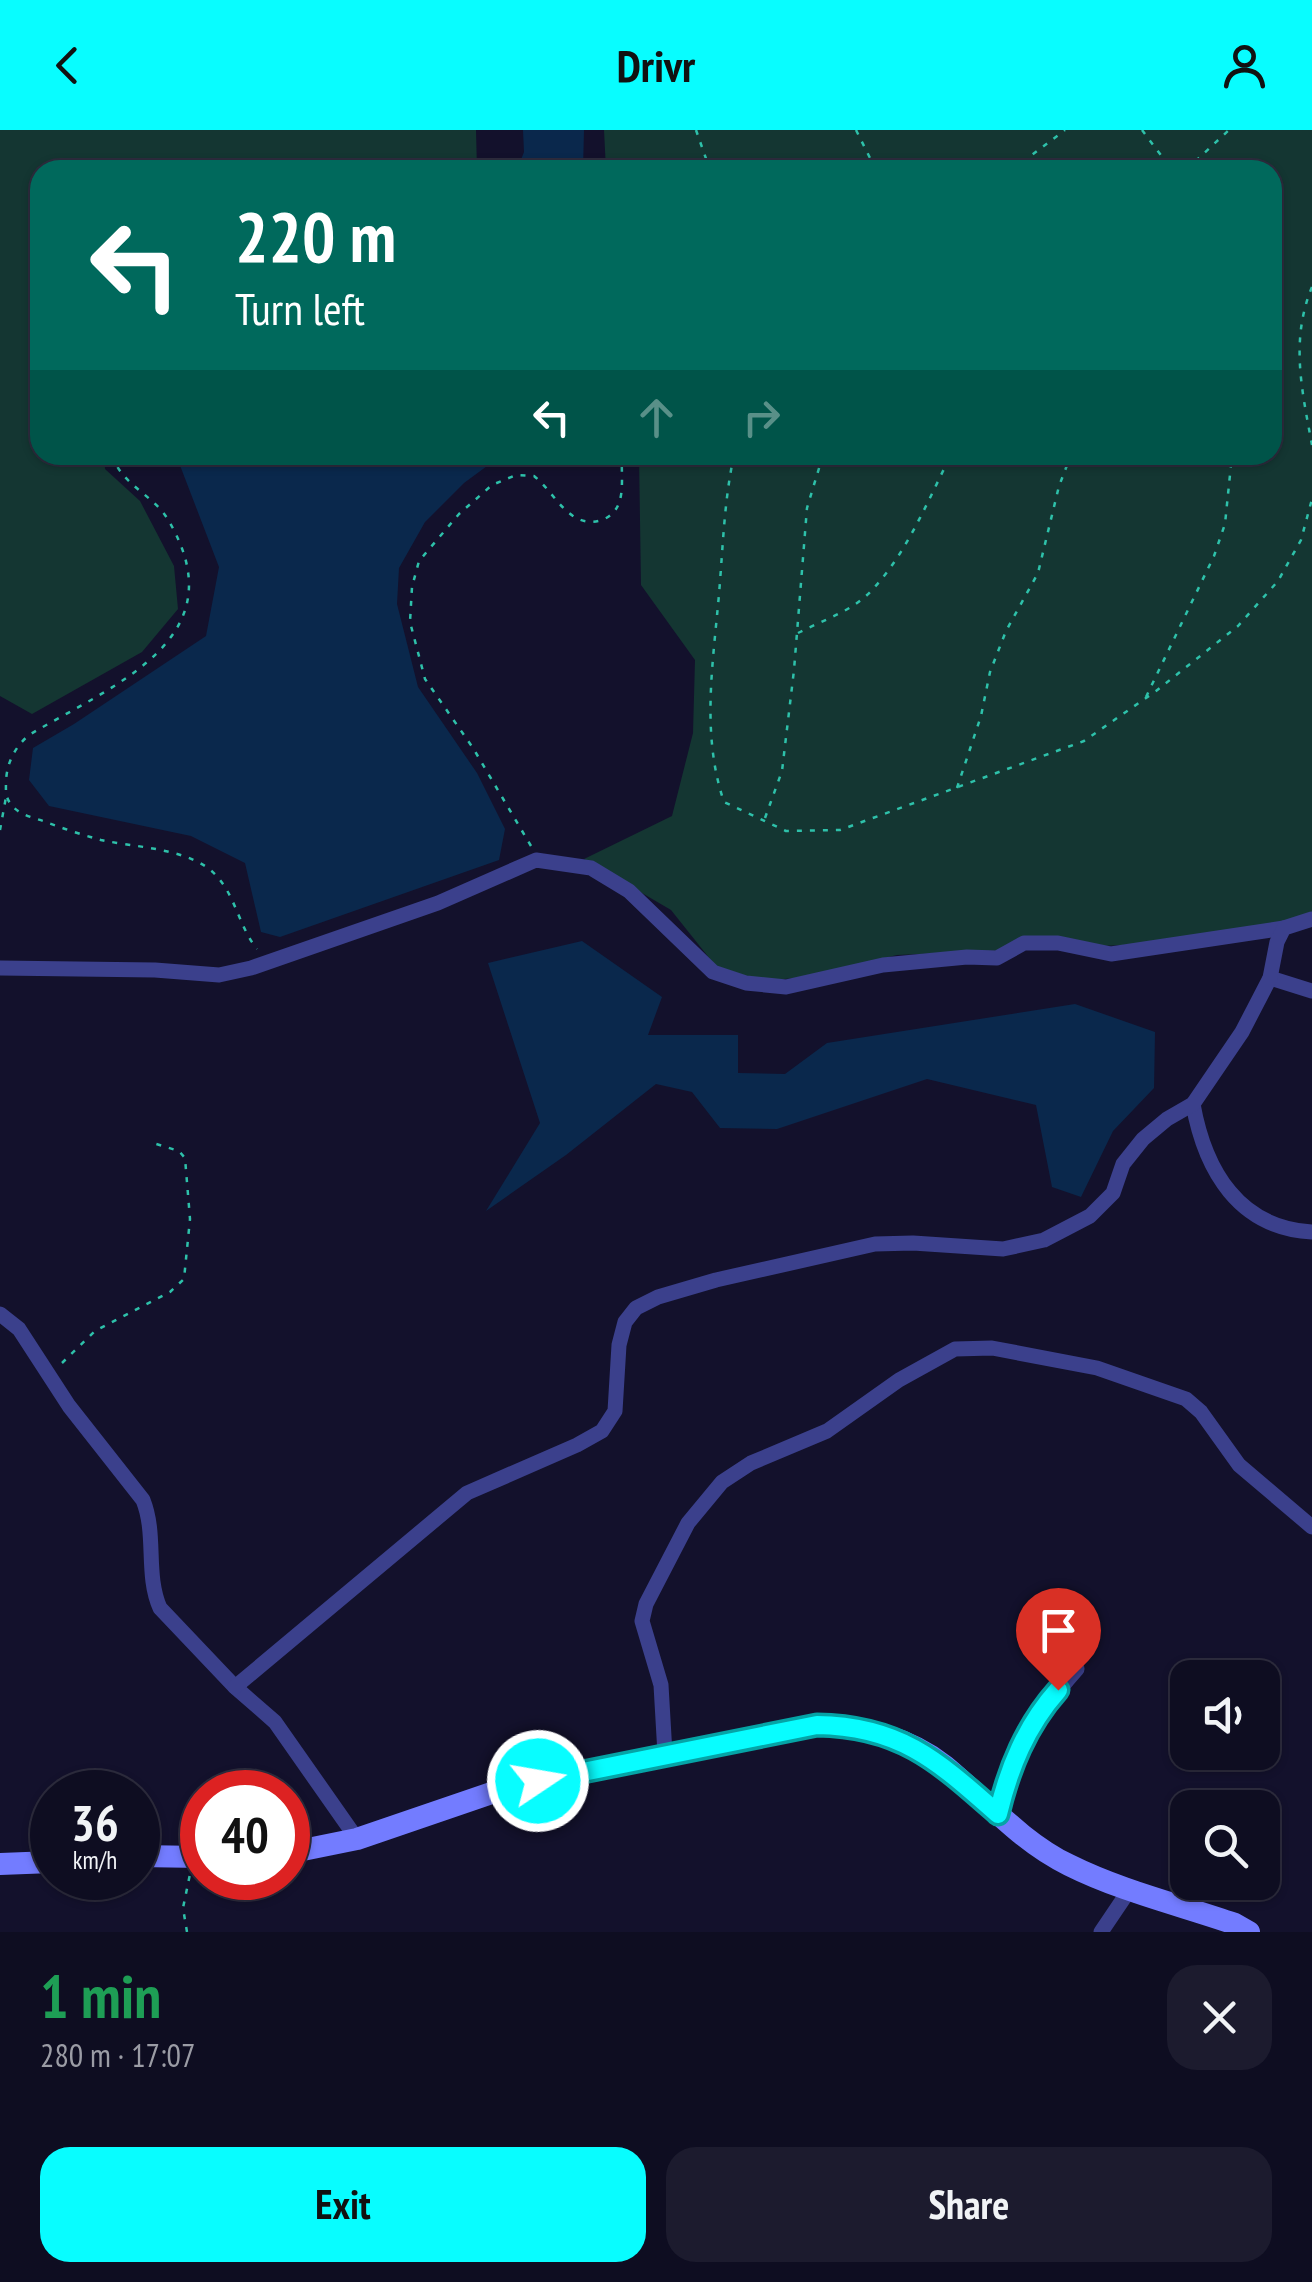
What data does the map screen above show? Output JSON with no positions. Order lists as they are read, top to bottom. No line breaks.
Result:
{"page":{"header":"Drivr","turn":["220 m","Turn left"],"speed":"36 km/h","limit":"40","heading":["1 min","280 m · 17:07"],"buttons":["Exit","Share"]}}
